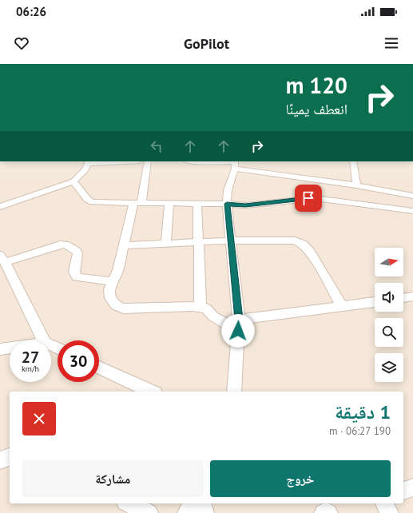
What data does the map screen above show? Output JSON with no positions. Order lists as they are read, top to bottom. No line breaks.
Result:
{"north":"right","page":{"status":"06:26","header":"GoPilot","turn":["120 m","انعطف يمينًا"],"speed":"27 km/h","limit":"30","heading":["1 دقيقة","190 m · 06:27"],"buttons":["خروج","مشاركة"]}}
